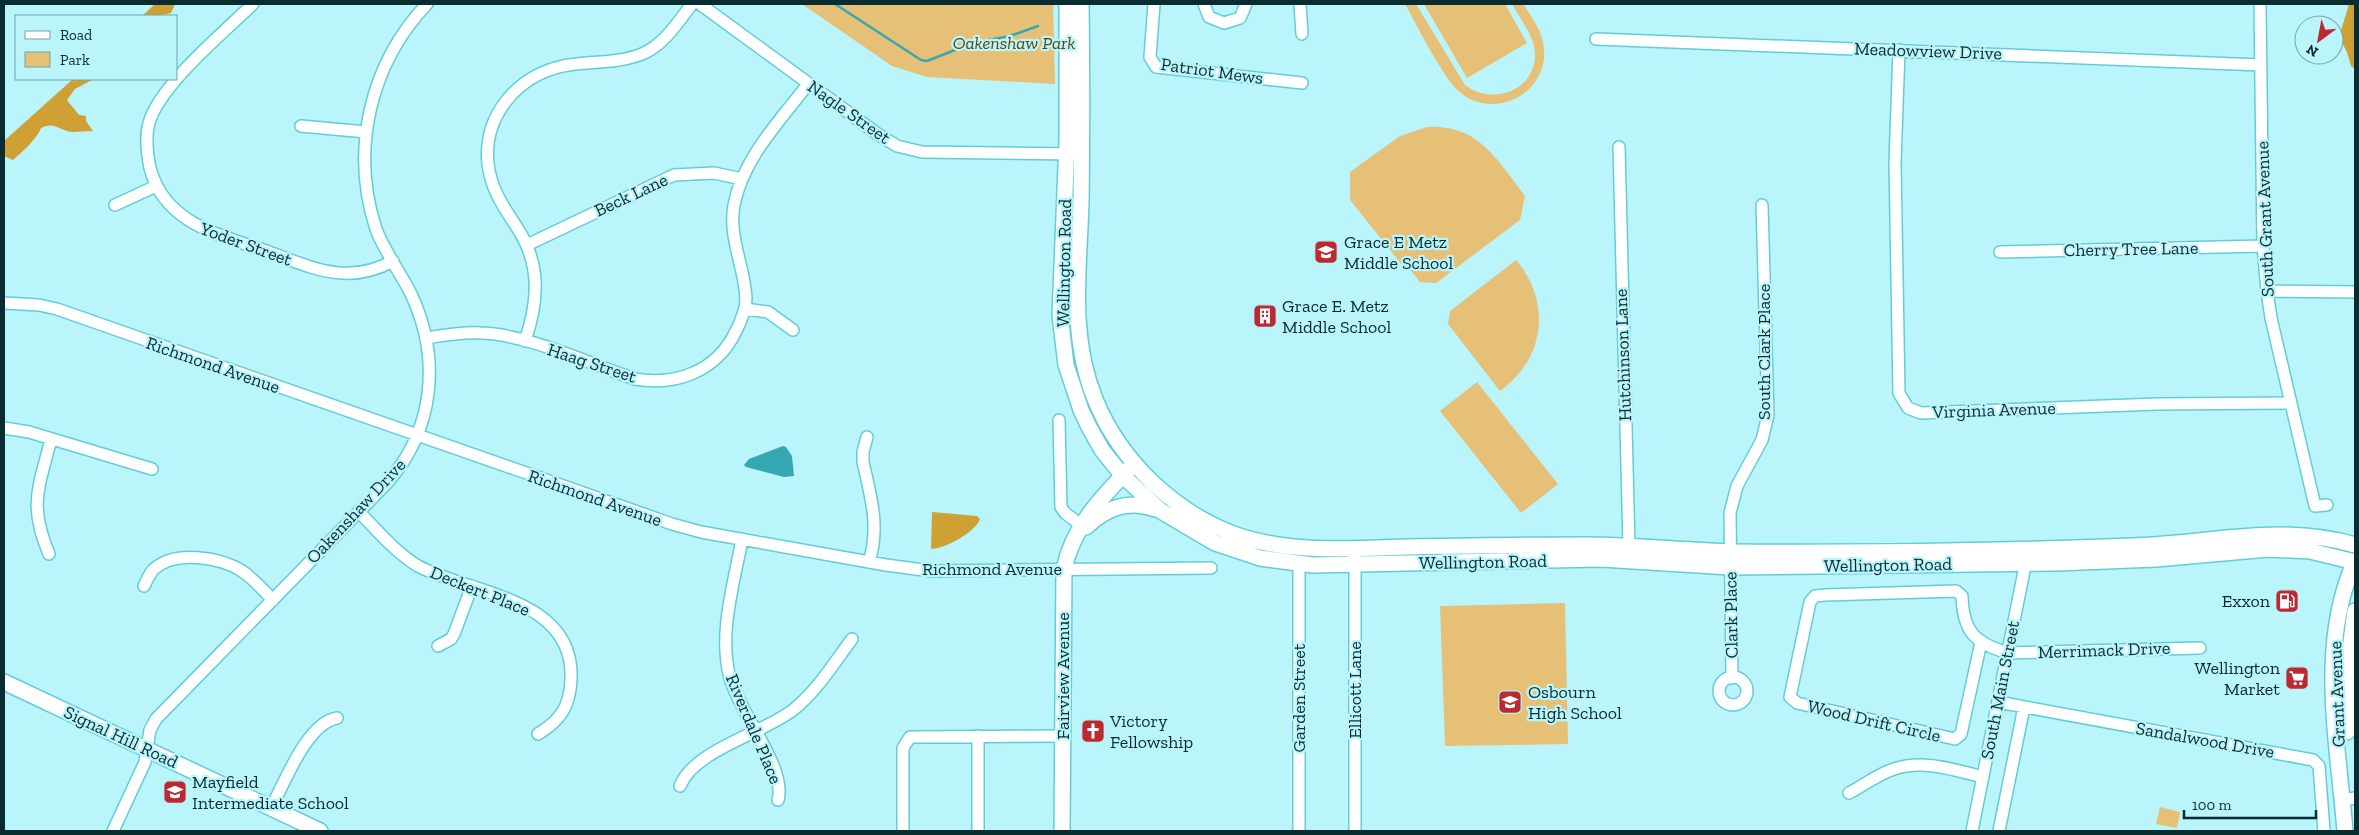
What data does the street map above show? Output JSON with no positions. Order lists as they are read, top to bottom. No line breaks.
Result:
{"streets":{"main road":["Wellington Road","Fairview Avenue","Grant Avenue","Signal Hill Road"],"street":["Meadowview Drive","Patriot Mews","Nagle Street","Beck Lane","South Grant Avenue","Yoder Street","Cherry Tree Lane","South Clark Place","Hutchinson Lane","Haag Street","Richmond Avenue","Virginia Avenue","Oakenshaw Drive","Deckert Place","Clark Place","Merrimack Drive","Ellicott Lane","South Main Street","Garden Street","Wood Drift Circle","Riverdale Place","Sandalwood Drive"]},"crossings":[["Meadowview Drive","South Grant Avenue"],["Meadowview Drive","Virginia Avenue"],["Nagle Street","Wellington Road"],["Nagle Street","Haag Street"],["Beck Lane","Haag Street"],["South Grant Avenue","Cherry Tree Lane"],["South Grant Avenue","Virginia Avenue"],["Yoder Street","Oakenshaw Drive"],["Wellington Road","South Clark Place"],["Wellington Road","Hutchinson Lane"],["Wellington Road","Clark Place"],["Wellington Road","Fairview Avenue"],["Wellington Road","Ellicott Lane"],["Wellington Road","South Main Street"],["Wellington Road","Grant Avenue"],["Wellington Road","Garden Street"],["South Clark Place","Clark Place"],["Haag Street","Oakenshaw Drive"],["Richmond Avenue","Oakenshaw Drive"],["Richmond Avenue","Fairview Avenue"],["Richmond Avenue","Riverdale Place"],["Oakenshaw Drive","Deckert Place"],["Oakenshaw Drive","Signal Hill Road"],["Merrimack Drive","South Main Street"],["Merrimack Drive","Wood Drift Circle"],["South Main Street","Wood Drift Circle"],["South Main Street","Sandalwood Drive"]],"parks":["Oakenshaw Park"],"places":{"school or university":["Grace E Metz Middle School","Osbourn High School","Mayfield Intermediate School"],"building":["Grace E. Metz Middle School"],"fuel station":["Exxon"],"supermarket":["Wellington Market"],"church":["Victory Fellowship"]},"legend":["Road","Park"],"scale_bar":"100 m","north":"bottom left"}
